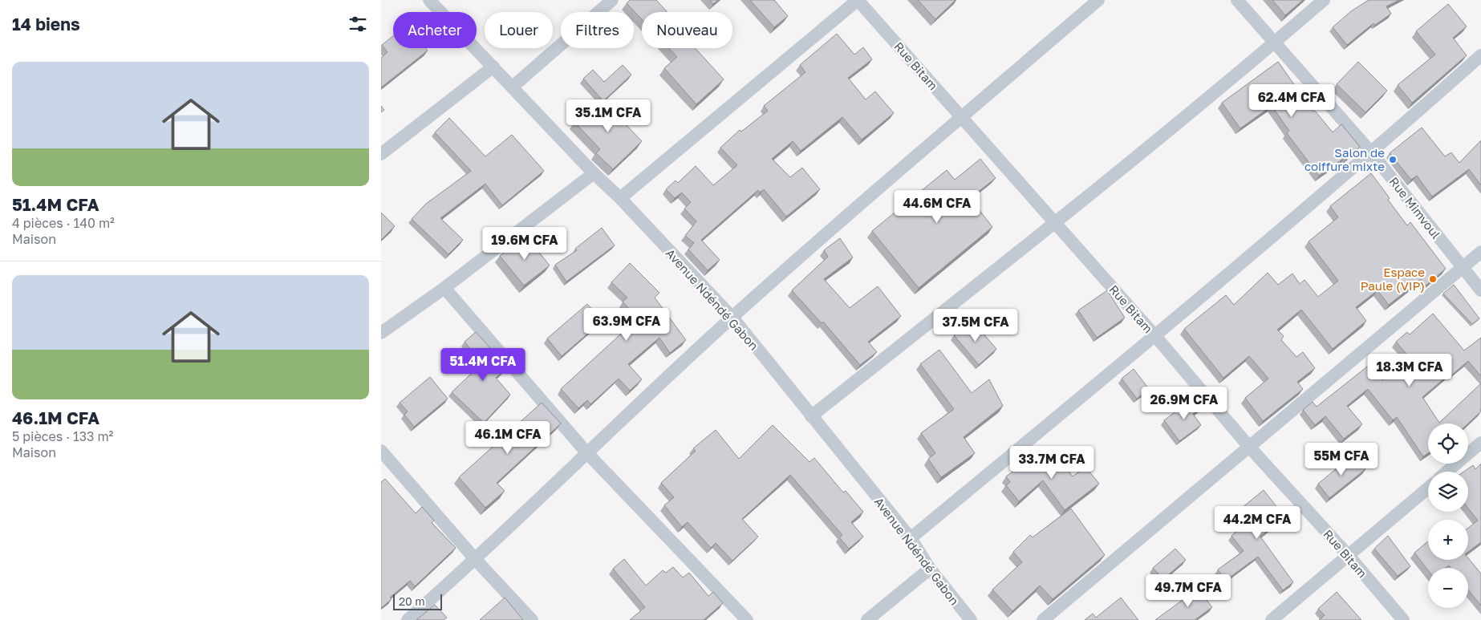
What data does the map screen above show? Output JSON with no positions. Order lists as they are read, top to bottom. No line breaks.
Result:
{"streets":{"street":["Rue Bitam","Rue Mimvoul","Avenue Ndéndé Gabon"]},"places":["Salon de coiffure mixte","Espace Paule (VIP)"],"scale_bar":"20 m","page":{"heading":"14 biens","chip":["Acheter","Louer","Filtres","Nouveau"],"list":[{"name":"51.4M CFA","note":"4 pièces · 140 m² · Maison"},{"name":"46.1M CFA","note":"5 pièces · 133 m² · Maison"}],"price":["62.4M CFA","35.1M CFA","44.6M CFA","19.6M CFA","63.9M CFA","37.5M CFA","51.4M CFA","18.3M CFA","26.9M CFA","46.1M CFA","55M CFA","33.7M CFA","44.2M CFA","49.7M CFA"],"map_buttons":["+","−"],"scale":"20 m"}}
